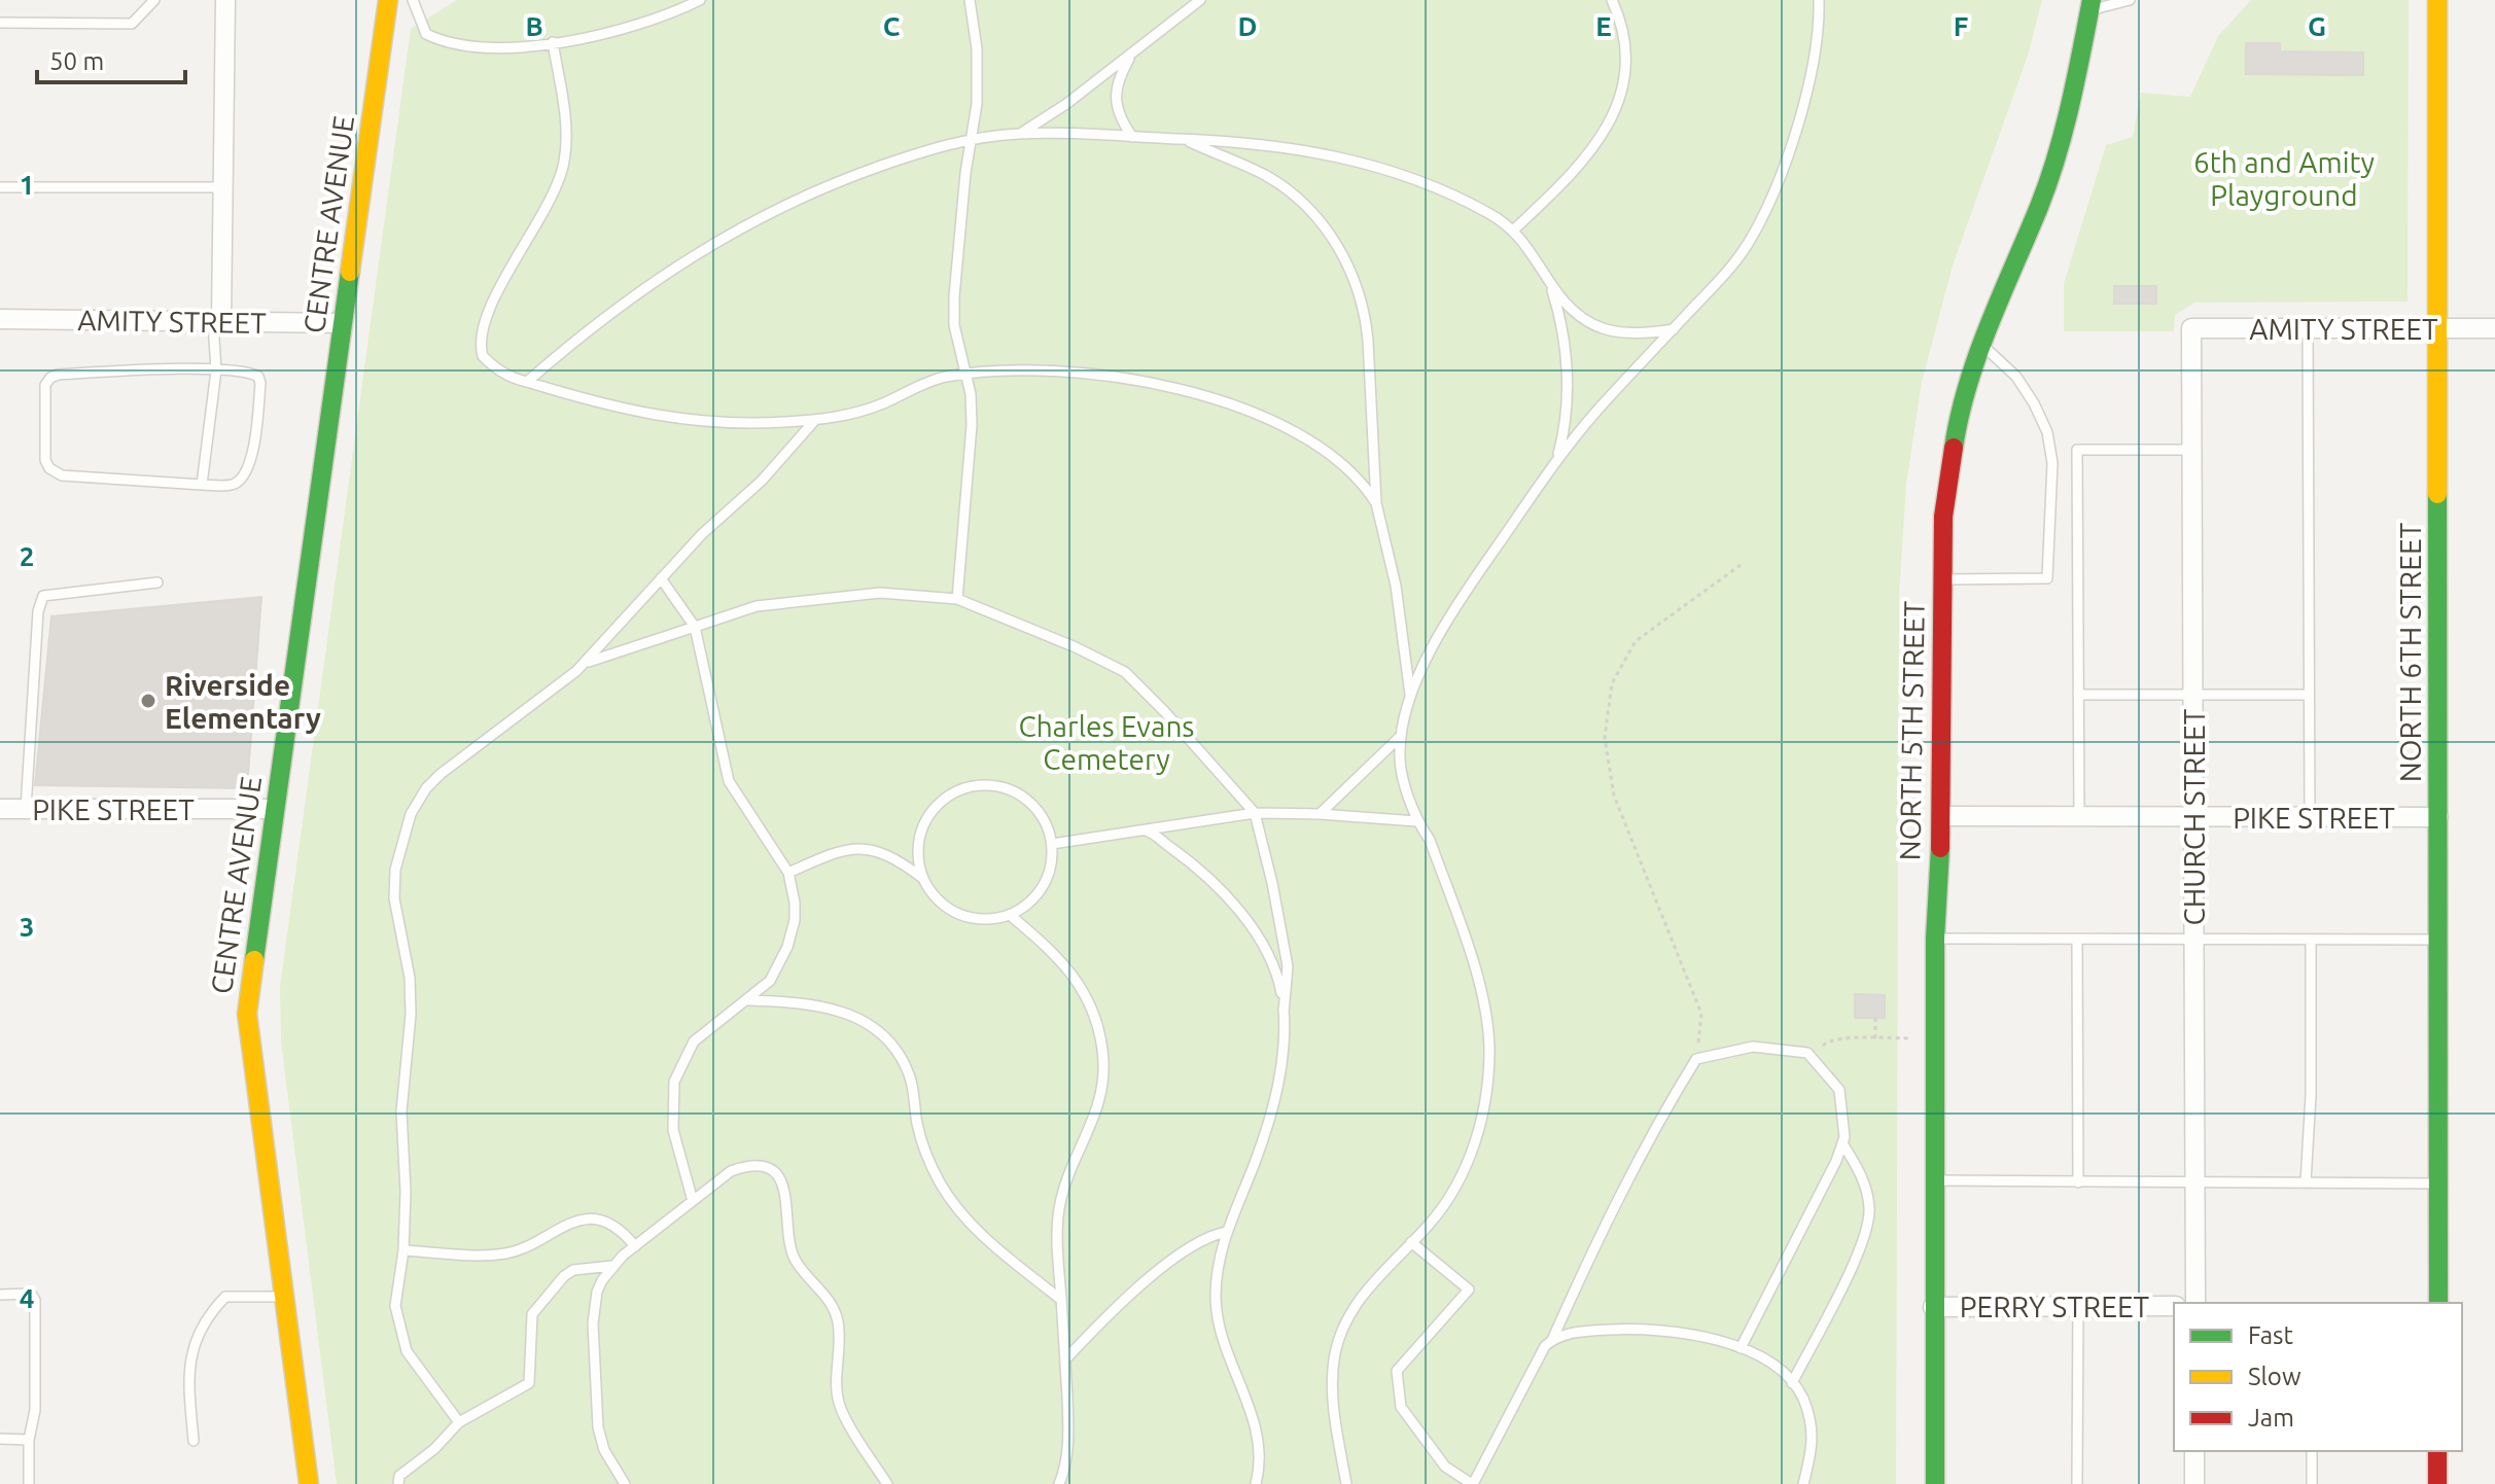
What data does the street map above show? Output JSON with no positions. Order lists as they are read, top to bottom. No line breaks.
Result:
{"streets":{"main road":["CENTRE AVENUE","NORTH 6TH STREET","NORTH 5TH STREET"],"street":["AMITY STREET","PIKE STREET","CHURCH STREET","PERRY STREET"]},"crossings":[["CENTRE AVENUE","AMITY STREET"],["CENTRE AVENUE","PIKE STREET"],["AMITY STREET","NORTH 6TH STREET"],["AMITY STREET","CHURCH STREET"],["NORTH 6TH STREET","PIKE STREET"],["NORTH 5TH STREET","PIKE STREET"],["NORTH 5TH STREET","PERRY STREET"],["PIKE STREET","CHURCH STREET"]],"parks":["6th and Amity Playground","Charles Evans Cemetery"],"places":["Riverside Elementary"],"legend":["Fast","Slow","Jam"],"scale_bar":"50 m","grid":{"columns":["B","C","D","E","F","G"],"rows":["1","2","3","4"]}}
